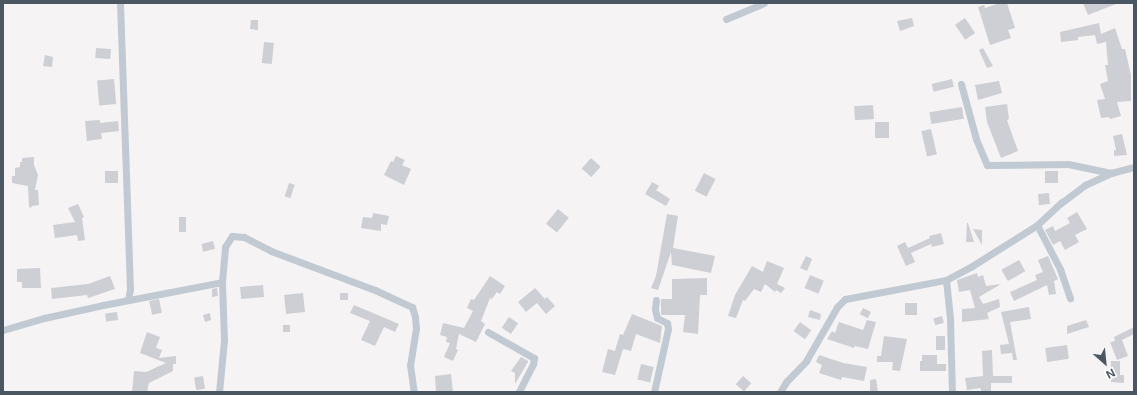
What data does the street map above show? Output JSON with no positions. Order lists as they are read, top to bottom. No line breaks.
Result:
{"north":"bottom right"}
